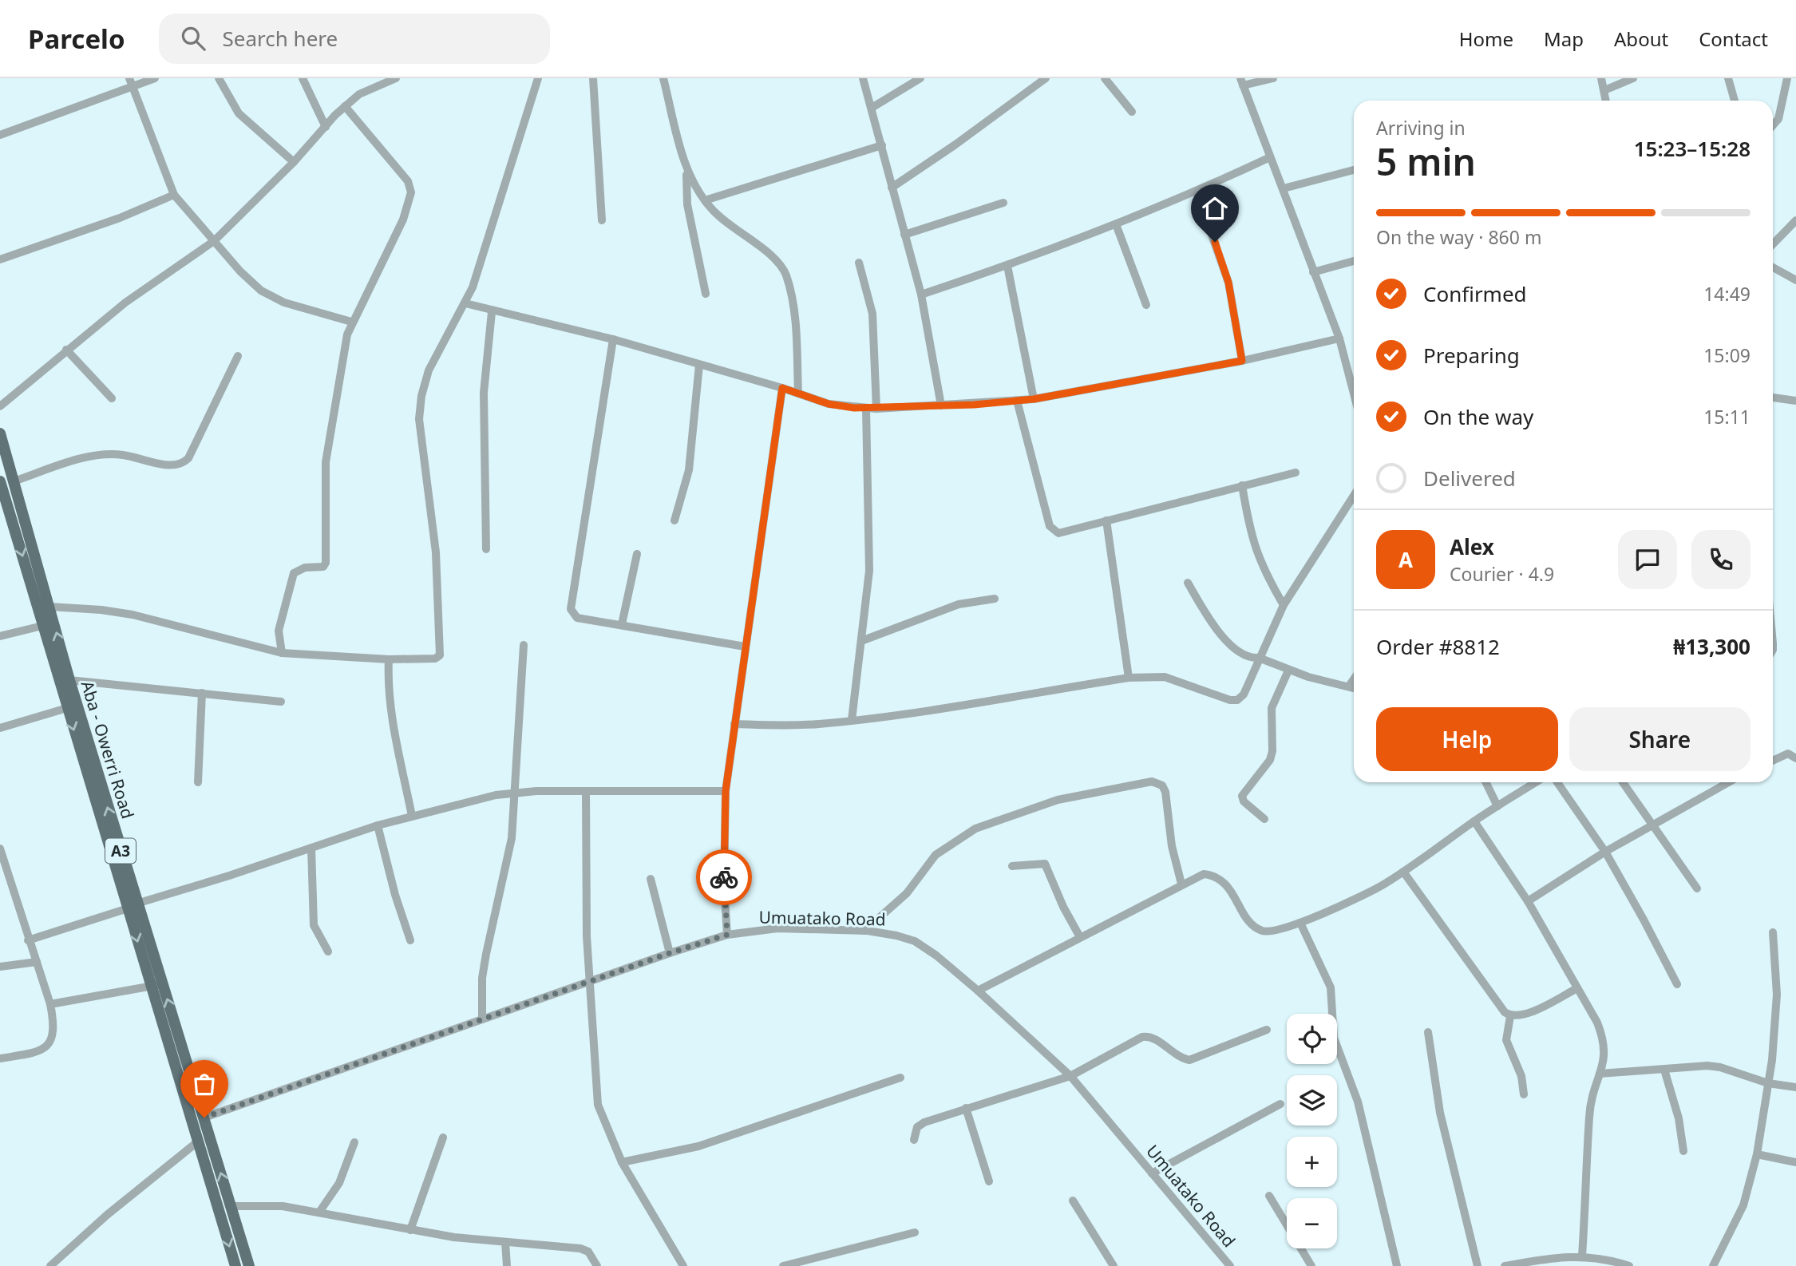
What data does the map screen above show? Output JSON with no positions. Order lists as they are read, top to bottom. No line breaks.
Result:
{"streets":{"main road":["Aba - Owerri Road","A3"],"street":["Umuatako Road"]},"crossings":[["Aba - Owerri Road","Umuatako Road"]],"page":{"header":"Parcelo","search":"Search here","nav":["Home","Map","About","Contact"],"heading":["5 min","Arriving in","15:23–15:28"],"panel":["Alex","Courier · 4.9","Order #8812","₦13,300"],"bar":"On the way · 860 m","list":[["Confirmed","14:49"],["Preparing","15:09"],["On the way","15:11"],"Delivered"],"round":"A","buttons":["Help","Share"],"map_buttons":["+","−"]}}
